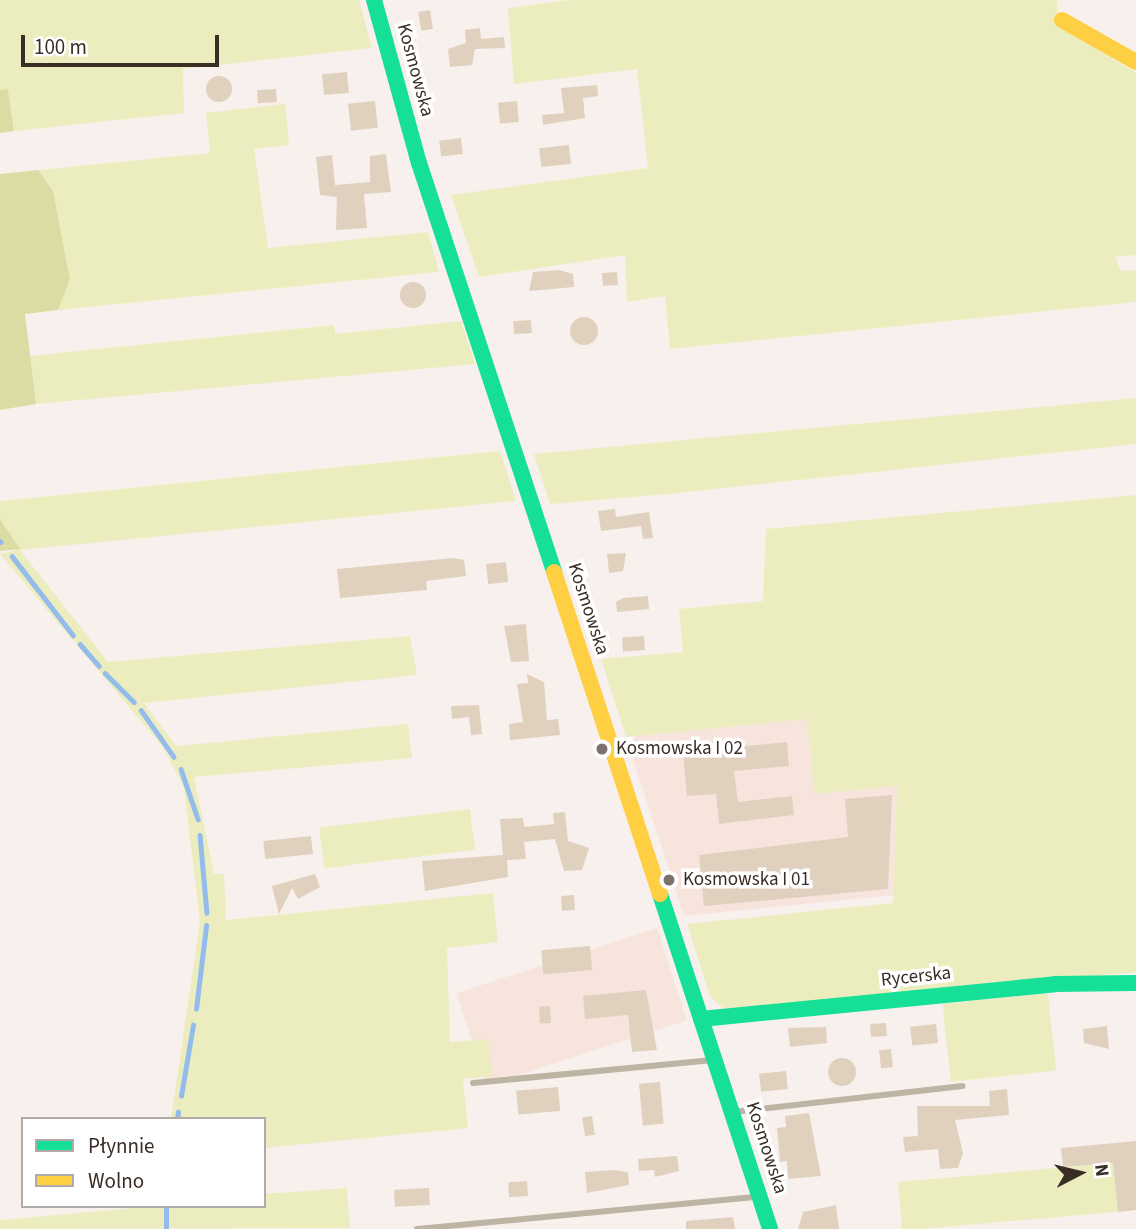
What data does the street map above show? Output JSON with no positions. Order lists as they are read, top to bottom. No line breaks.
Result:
{"streets":{"street":["Kosmowska","Rycerska"]},"crossings":[["Kosmowska","Rycerska"]],"places":["Kosmowska I 02","Kosmowska I 01"],"legend":["Płynnie","Wolno"],"scale_bar":"100 m","north":"right"}
